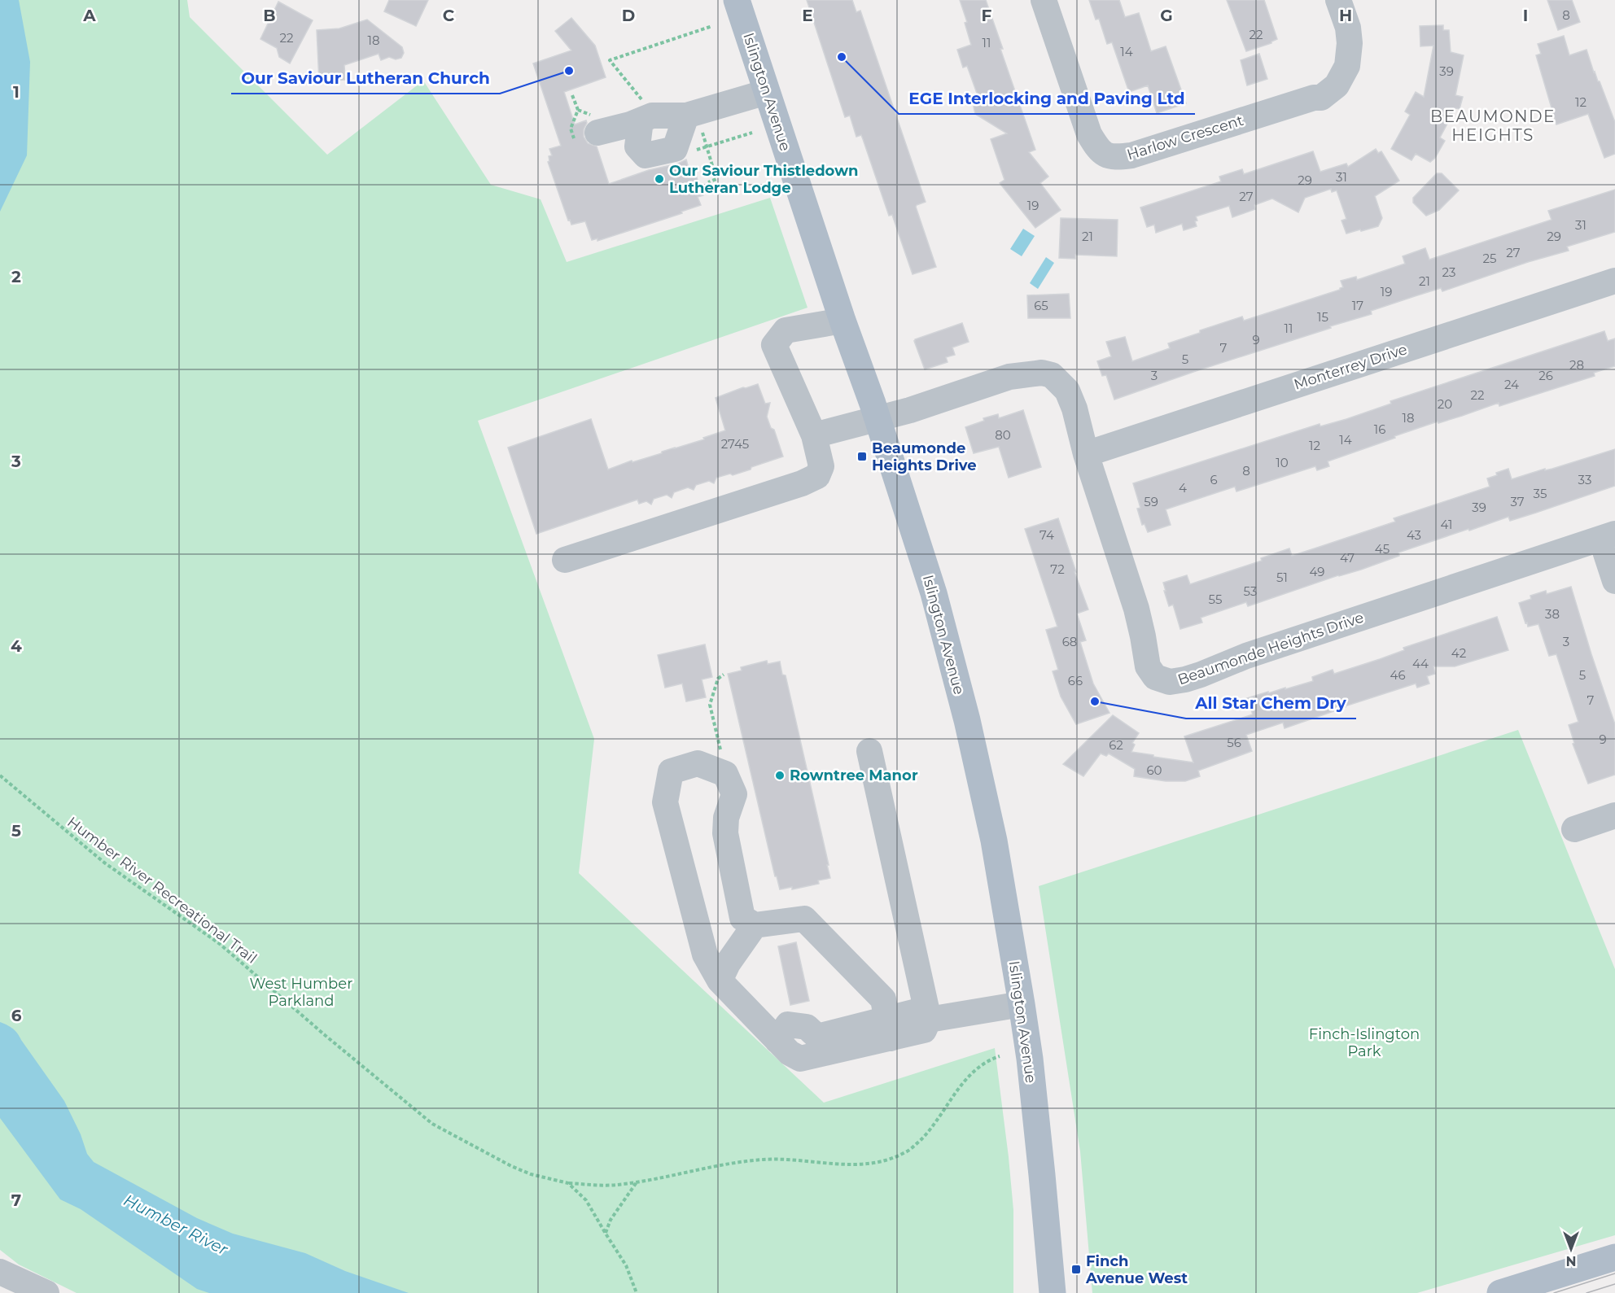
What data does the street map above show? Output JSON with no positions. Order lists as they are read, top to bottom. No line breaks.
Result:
{"streets":{"main road":["Islington Avenue"],"street":["Harlow Crescent","Monterrey Drive","Beaumonde Heights Drive"],"path":["Humber River Recreational Trail"]},"crossings":[["Islington Avenue","Beaumonde Heights Drive"],["Monterrey Drive","Beaumonde Heights Drive"]],"districts":["BEAUMONDE HEIGHTS"],"water":["Humber River"],"parks":["West Humber Parkland","Finch-Islington Park"],"places":{"other":["EGE Interlocking and Paving Ltd","Our Saviour Lutheran Church","Our Saviour Thistledown Lutheran Lodge","All Star Chem Dry","Rowntree Manor"],"transit":["Beaumonde Heights Drive","Finch Avenue West"]},"house_numbers":["8","22","22","18","11","14","39","12","31","29","27","19","31","21","29","27","25","23","21","19","65","17","15","11","9","7","5","28","3","26","24","22","20","18","16","80","14","2745","12","10","8","6","33","4","35","59","37","39","41","74","43","45","47","72","49","51","53","55","38","68","3","42","44","46","5","66","7","9","56","62","60"],"north":"bottom","grid":{"columns":["A","B","C","D","E","F","G","H","I"],"rows":["1","2","3","4","5","6","7"]}}
